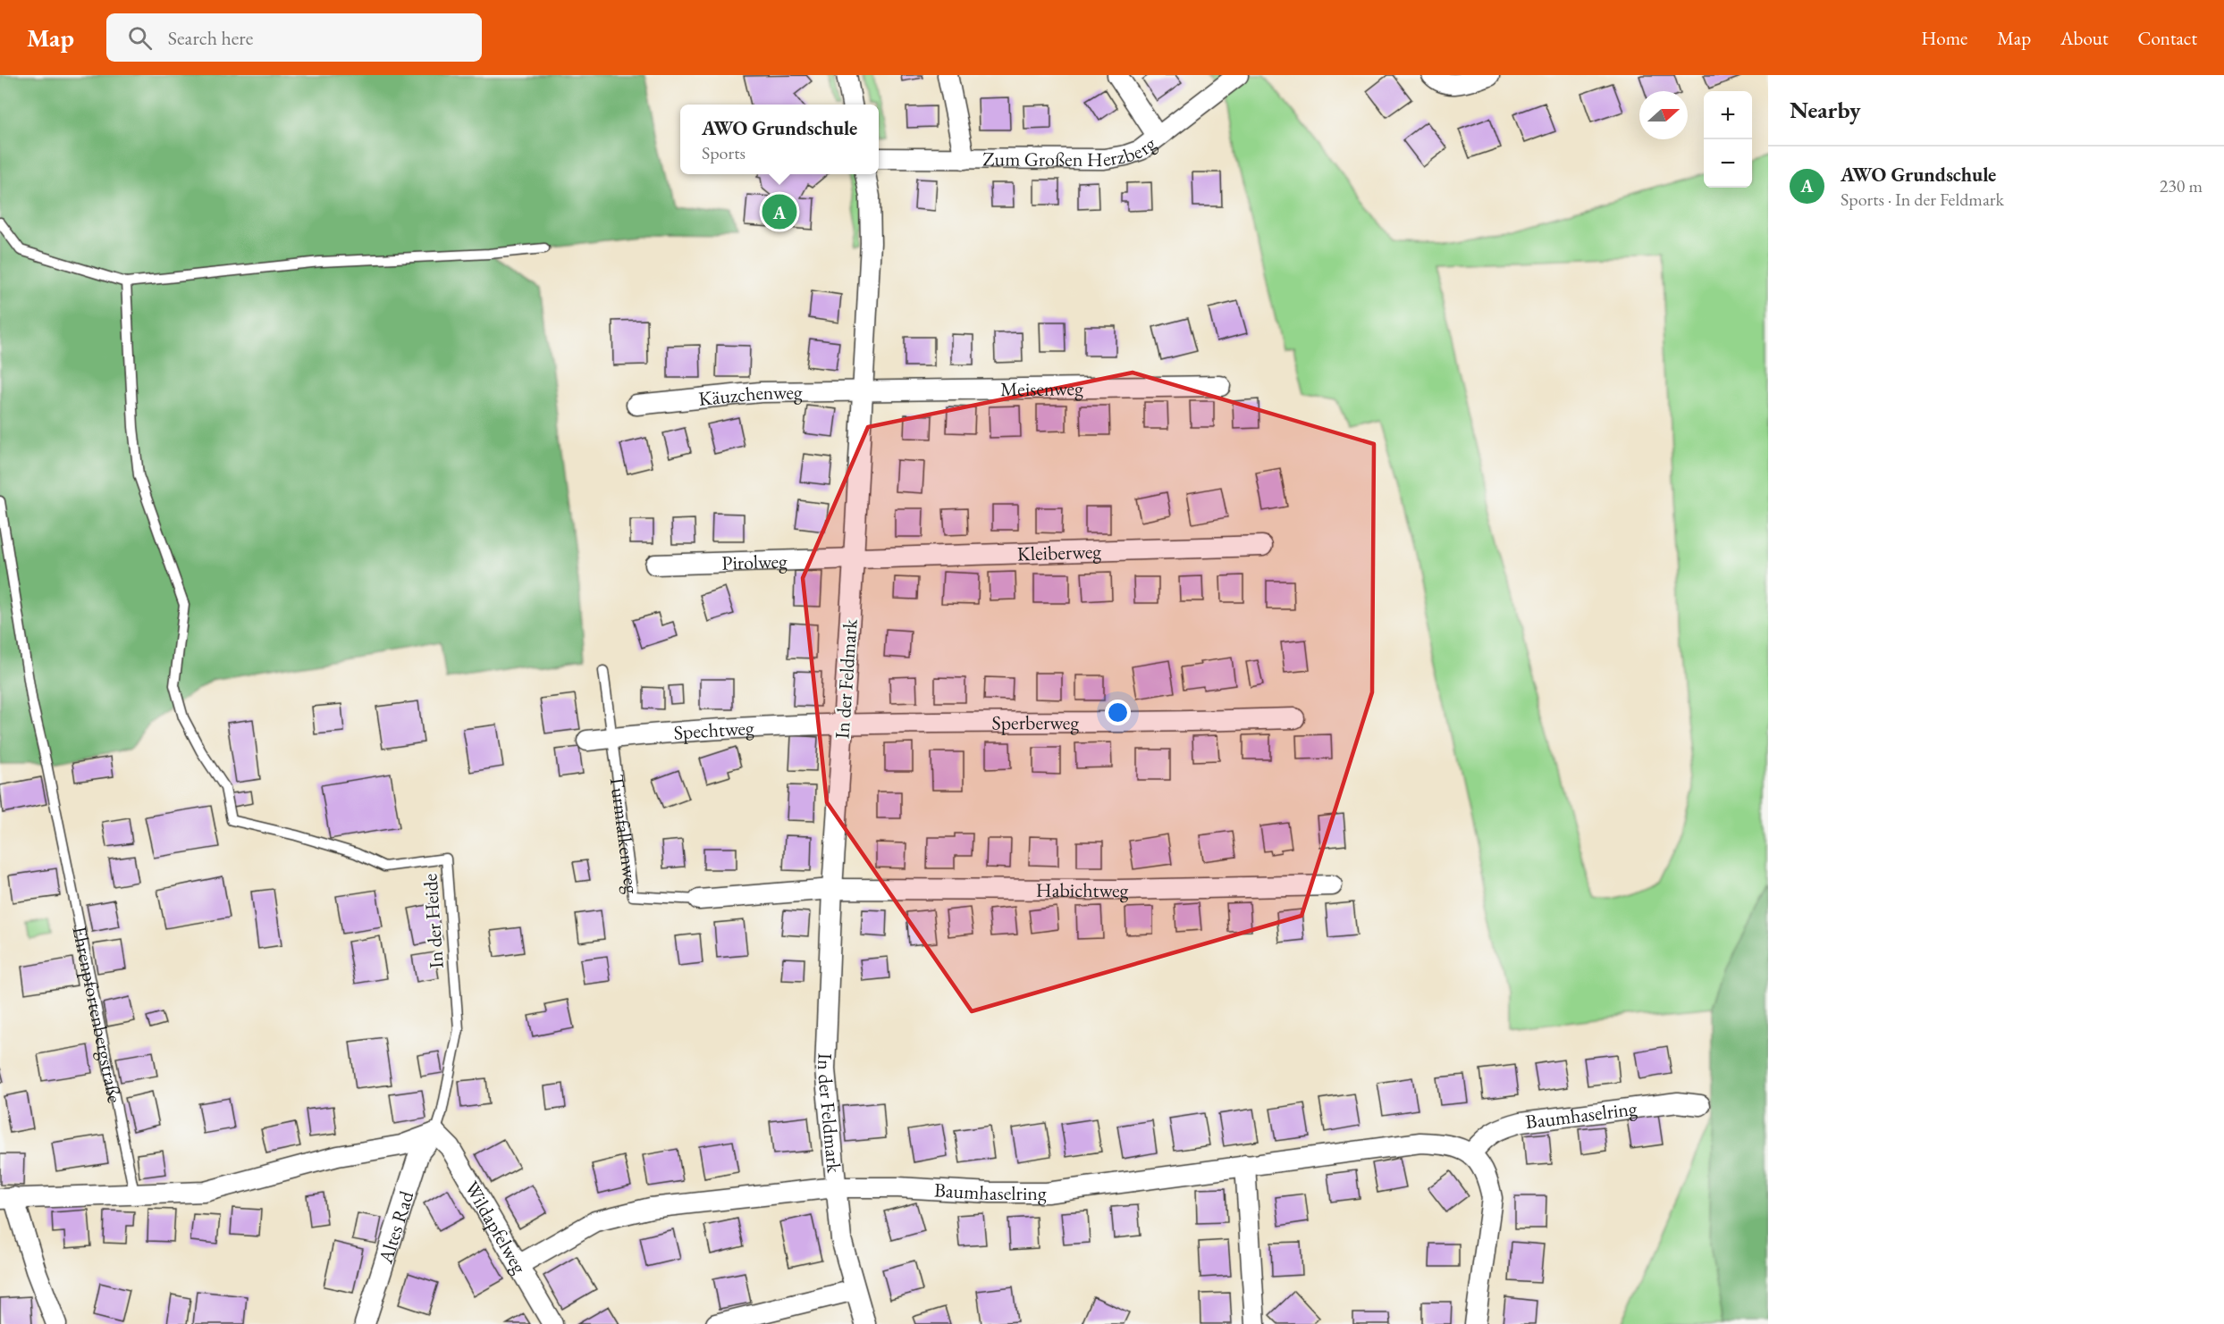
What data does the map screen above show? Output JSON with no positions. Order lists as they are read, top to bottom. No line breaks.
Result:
{"streets":{"street":["Zum Großen Herzberg","Meisenweg","Käuzchenweg","Kleiberweg","Pirolweg","In der Feldmark","Sperberweg","Spechtweg","Turmfalkenweg","Habichtweg","Baumhaselring","Altes Rad","Wildapfelweg"],"lane":["In der Heide","Ehrenpfortenbergstraße"]},"crossings":[["Meisenweg","Käuzchenweg"],["Meisenweg","In der Feldmark"],["Käuzchenweg","In der Feldmark"],["Kleiberweg","Pirolweg"],["Kleiberweg","In der Feldmark"],["Pirolweg","In der Feldmark"],["In der Feldmark","Sperberweg"],["In der Feldmark","Spechtweg"],["In der Feldmark","Turmfalkenweg"],["In der Feldmark","Habichtweg"],["In der Feldmark","Baumhaselring"],["Sperberweg","Spechtweg"],["Spechtweg","Turmfalkenweg"],["Turmfalkenweg","Habichtweg"],["In der Heide","Altes Rad"],["In der Heide","Wildapfelweg"],["Baumhaselring","Wildapfelweg"],["Altes Rad","Wildapfelweg"]],"north":"right","page":{"header":"Map","search":"Search here","nav":["Home","Map","About","Contact"],"heading":"Nearby","map_buttons":["+","−"],"popup":["AWO Grundschule","Sports"],"list":[{"mark":"A","name":"AWO Grundschule","note":"Sports · In der Feldmark","value":"230 m"}],"pins":"A"}}
